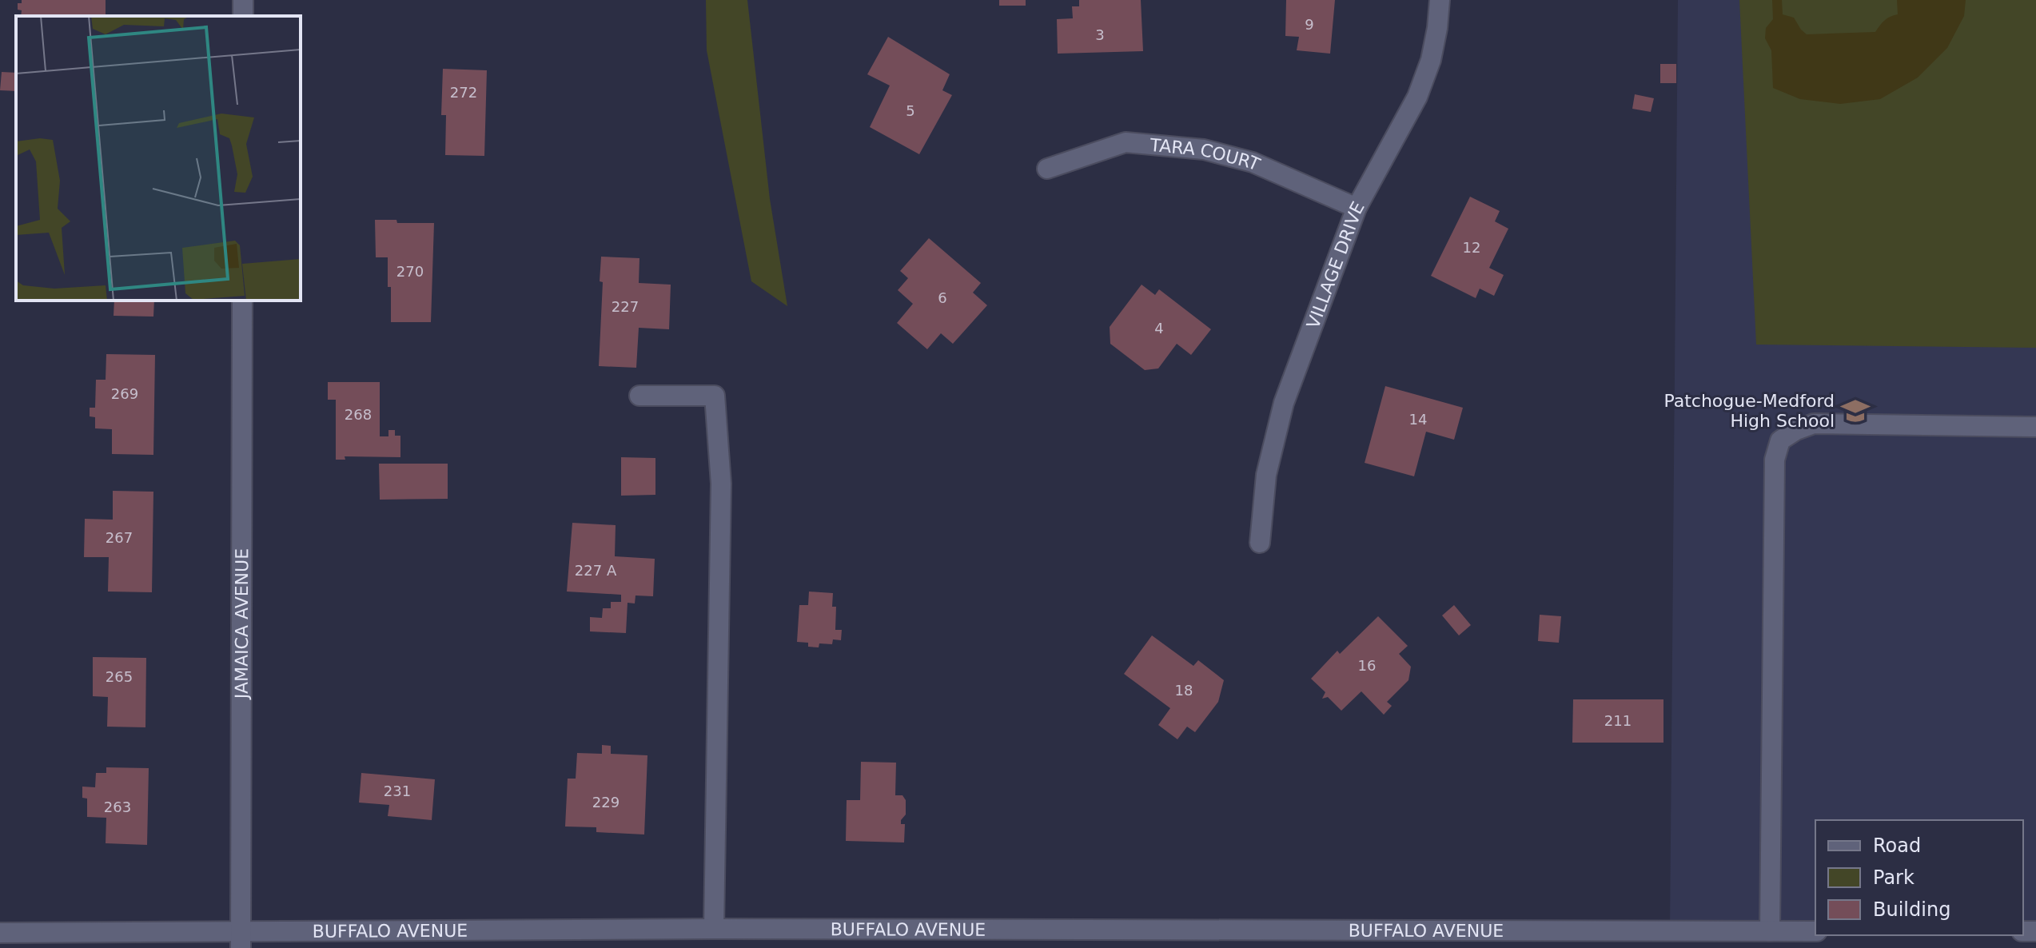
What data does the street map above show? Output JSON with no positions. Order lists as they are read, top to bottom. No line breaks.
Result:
{"streets":{"street":["TARA COURT","VILLAGE DRIVE","JAMAICA AVENUE","BUFFALO AVENUE"]},"crossings":[["TARA COURT","VILLAGE DRIVE"],["JAMAICA AVENUE","BUFFALO AVENUE"]],"places":{"school or university":["Patchogue-Medford High School"]},"house_numbers":["9","3","272","5","12","270","6","227","4","269","268","14","267","227 A","16","265","18","211","231","229","263"],"legend":["Road","Park","Building"]}
